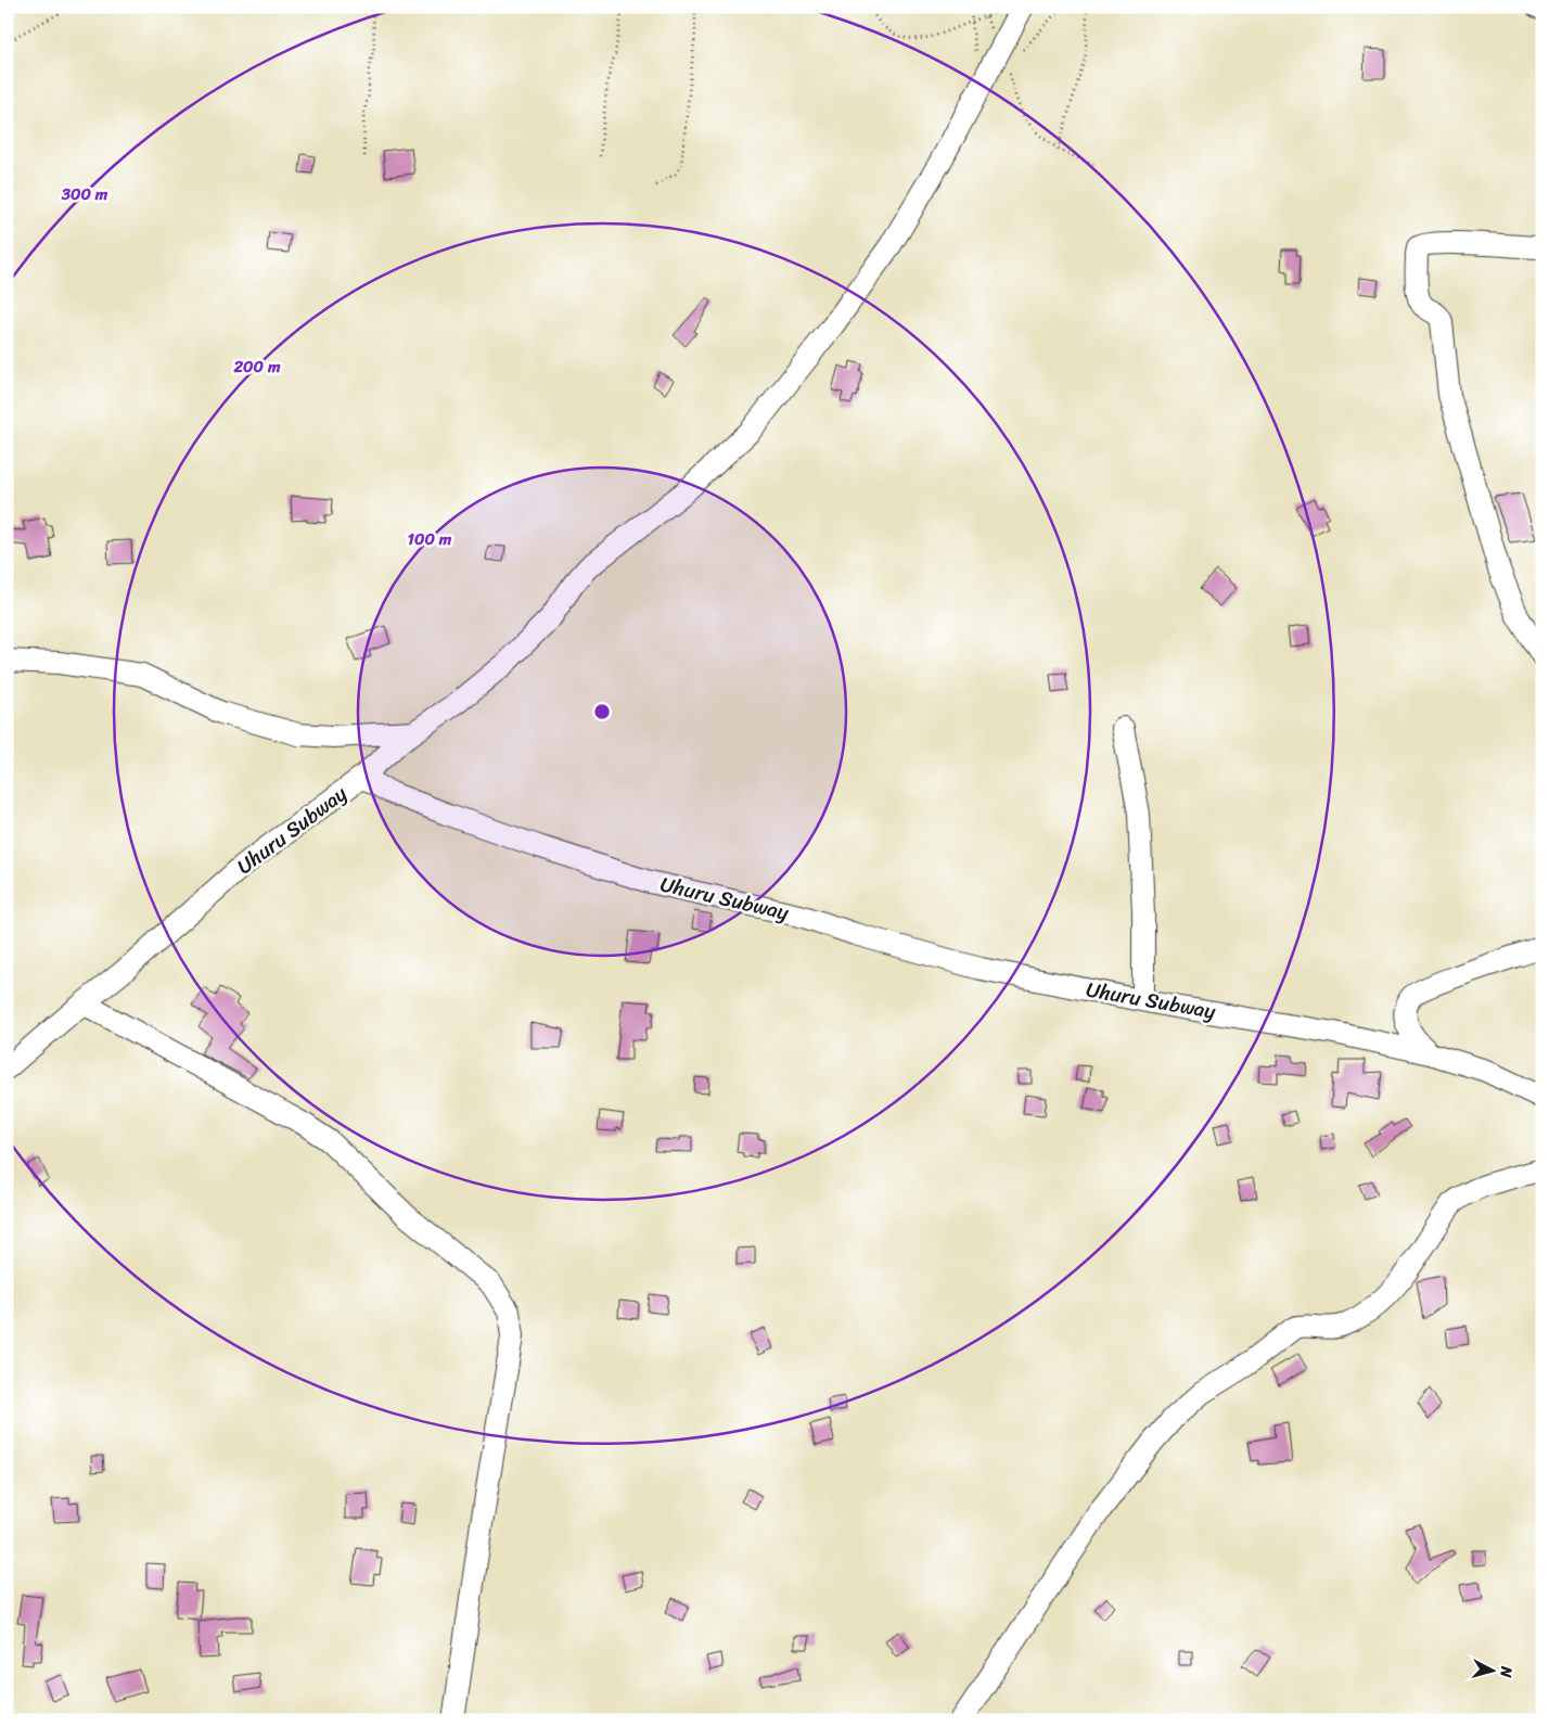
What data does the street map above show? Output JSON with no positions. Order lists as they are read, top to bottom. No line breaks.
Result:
{"streets":{"street":["Uhuru Subway"]},"north":"right","rings":["300 m","200 m","100 m"]}
